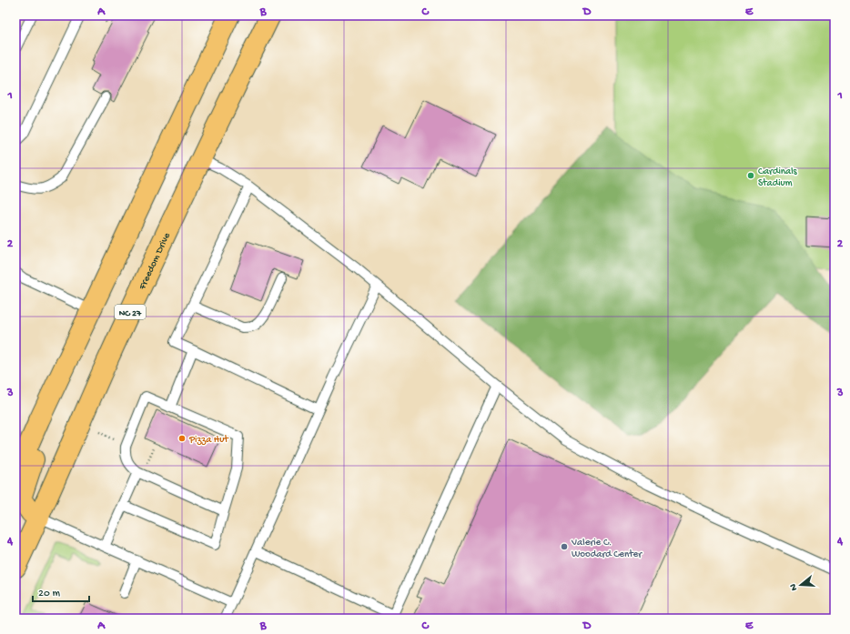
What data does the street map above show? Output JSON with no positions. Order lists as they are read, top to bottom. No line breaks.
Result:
{"streets":{"main road":["Freedom Drive","NC 27"]},"places":["Cardinals Stadium","Pizza Hut","Valerie C. Woodard Center"],"scale_bar":"20 m","north":"left","grid":{"columns":["A","B","C","D","E"],"rows":["1","2","3","4"]}}
